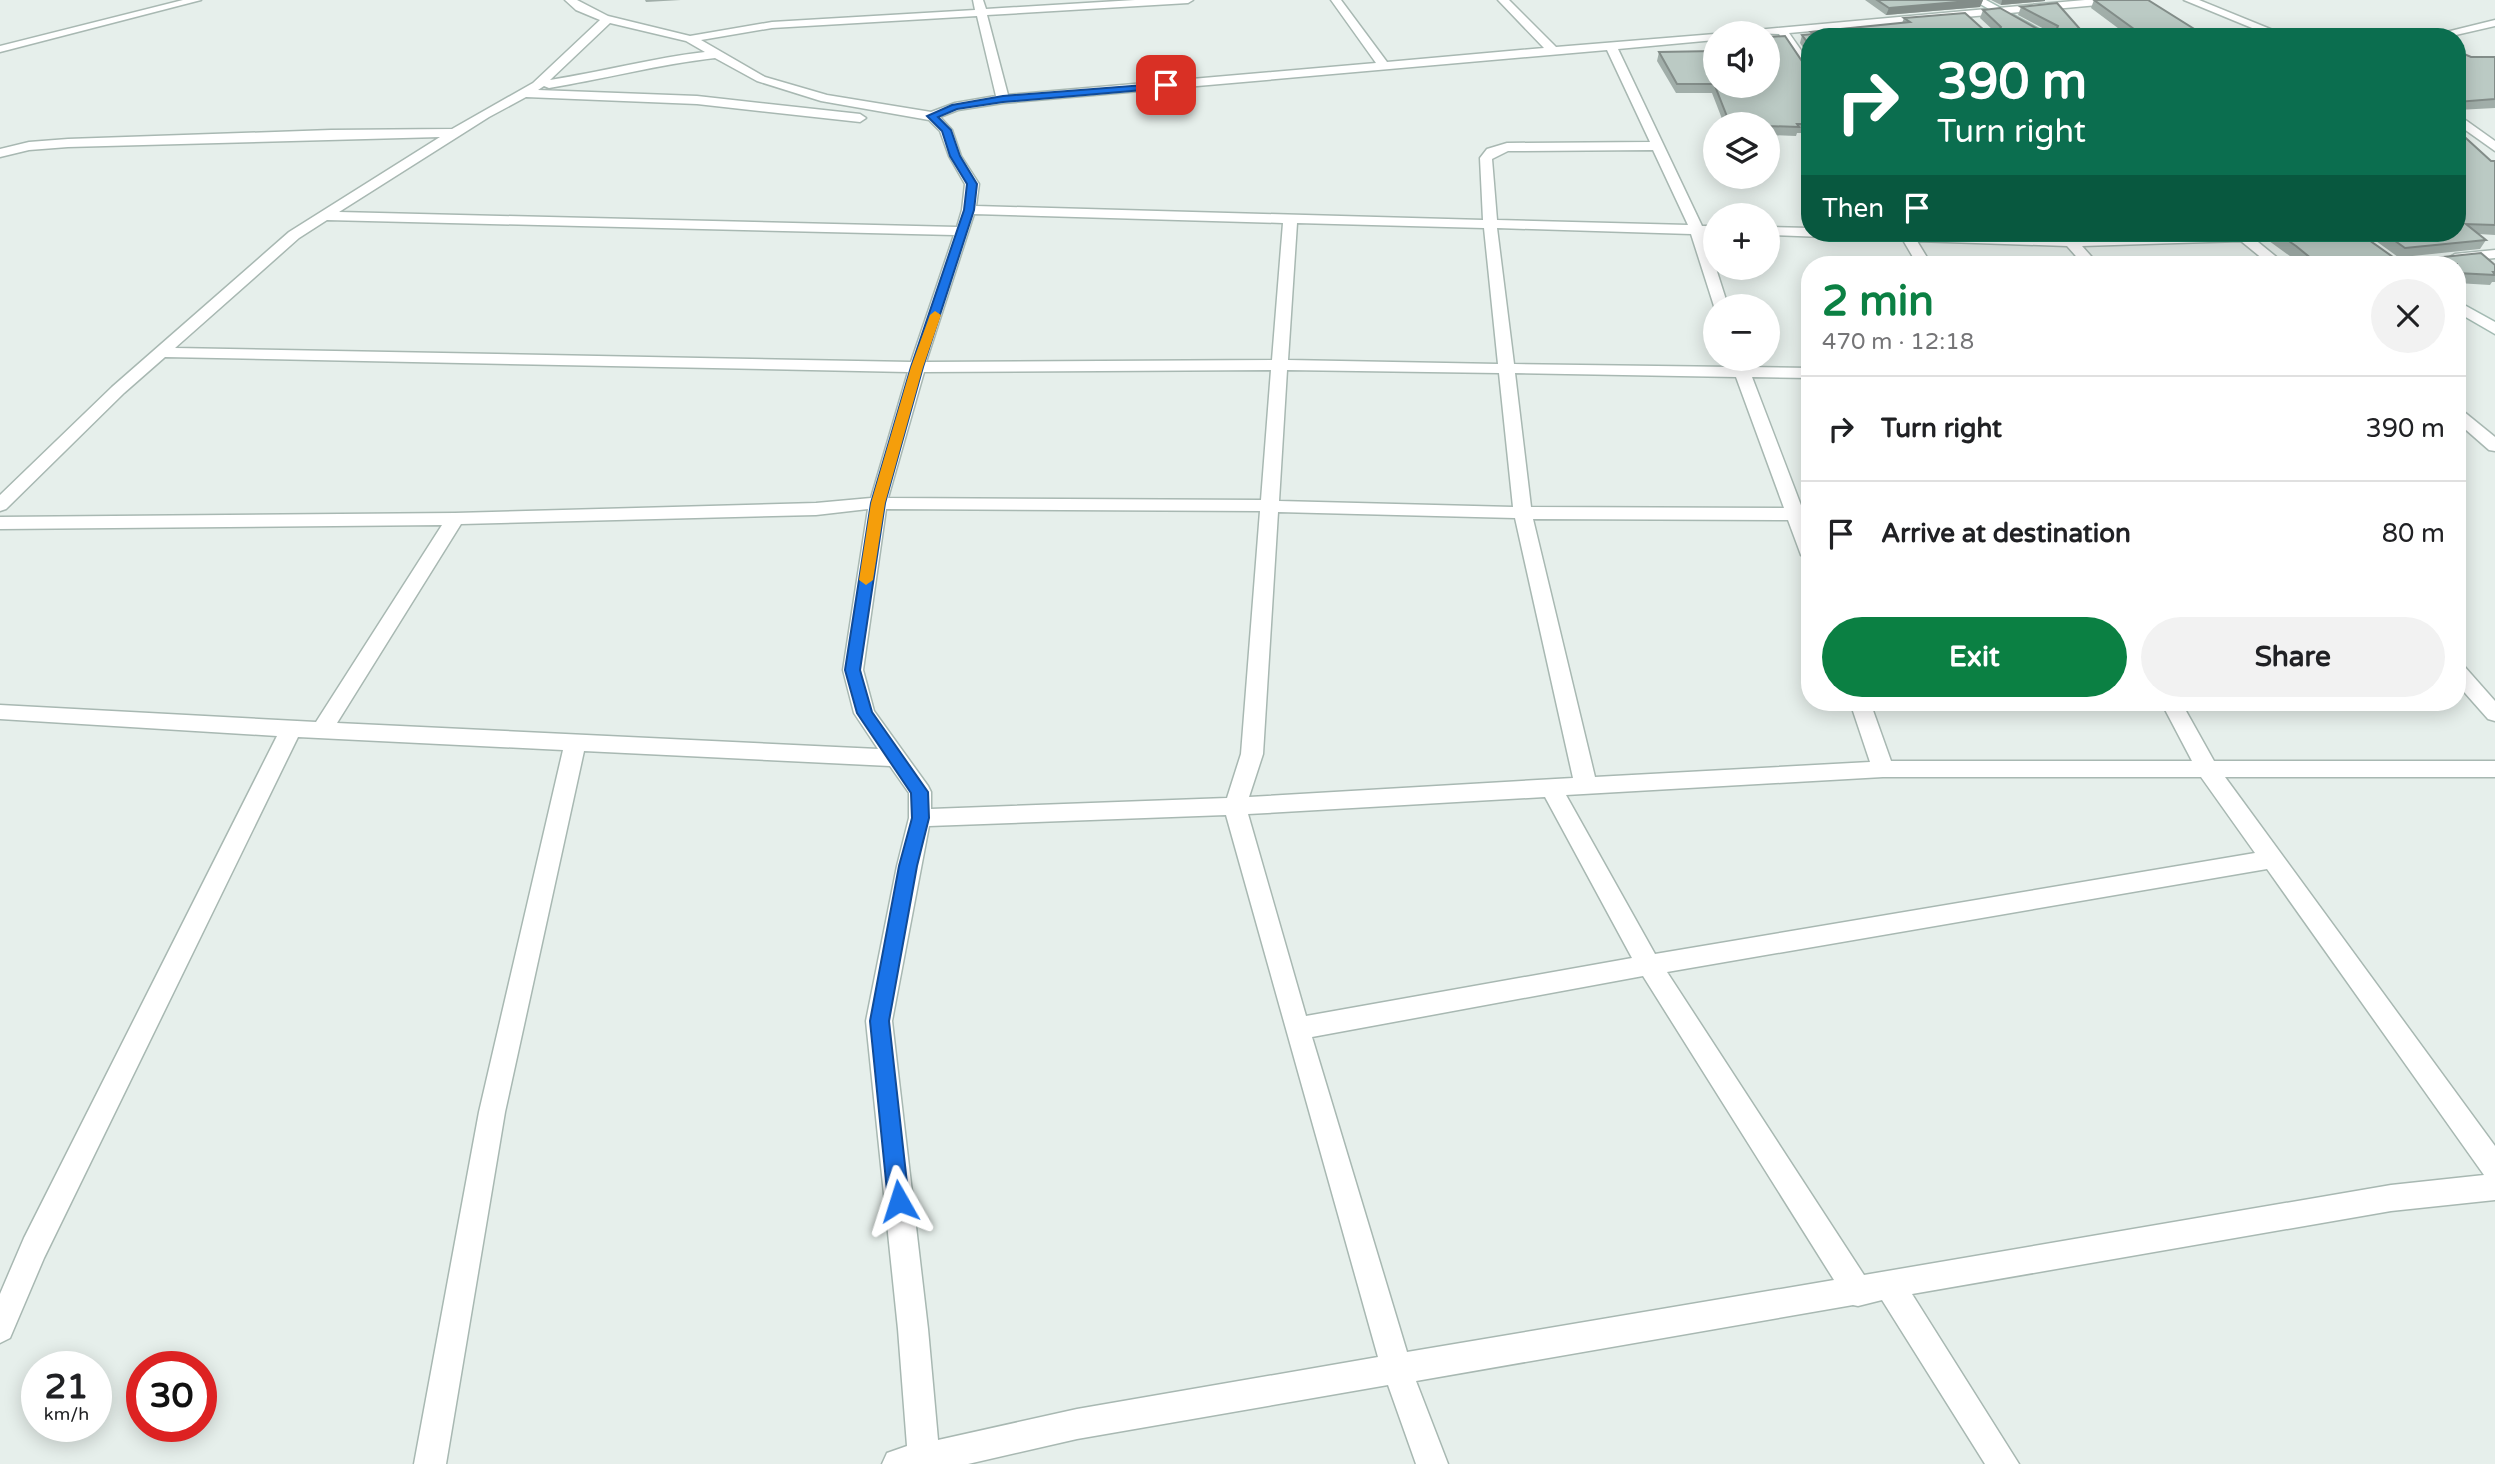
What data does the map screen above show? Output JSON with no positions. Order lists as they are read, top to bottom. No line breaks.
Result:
{"page":{"map_buttons":["+","−"],"turn":["390 m","Turn right"],"then":"Then","heading":["2 min","470 m · 12:18"],"list":[{"name":"Turn right","value":"390 m"},{"name":"Arrive at destination","value":"80 m"}],"buttons":["Exit","Share"],"speed":"21 km/h","limit":"30"}}
